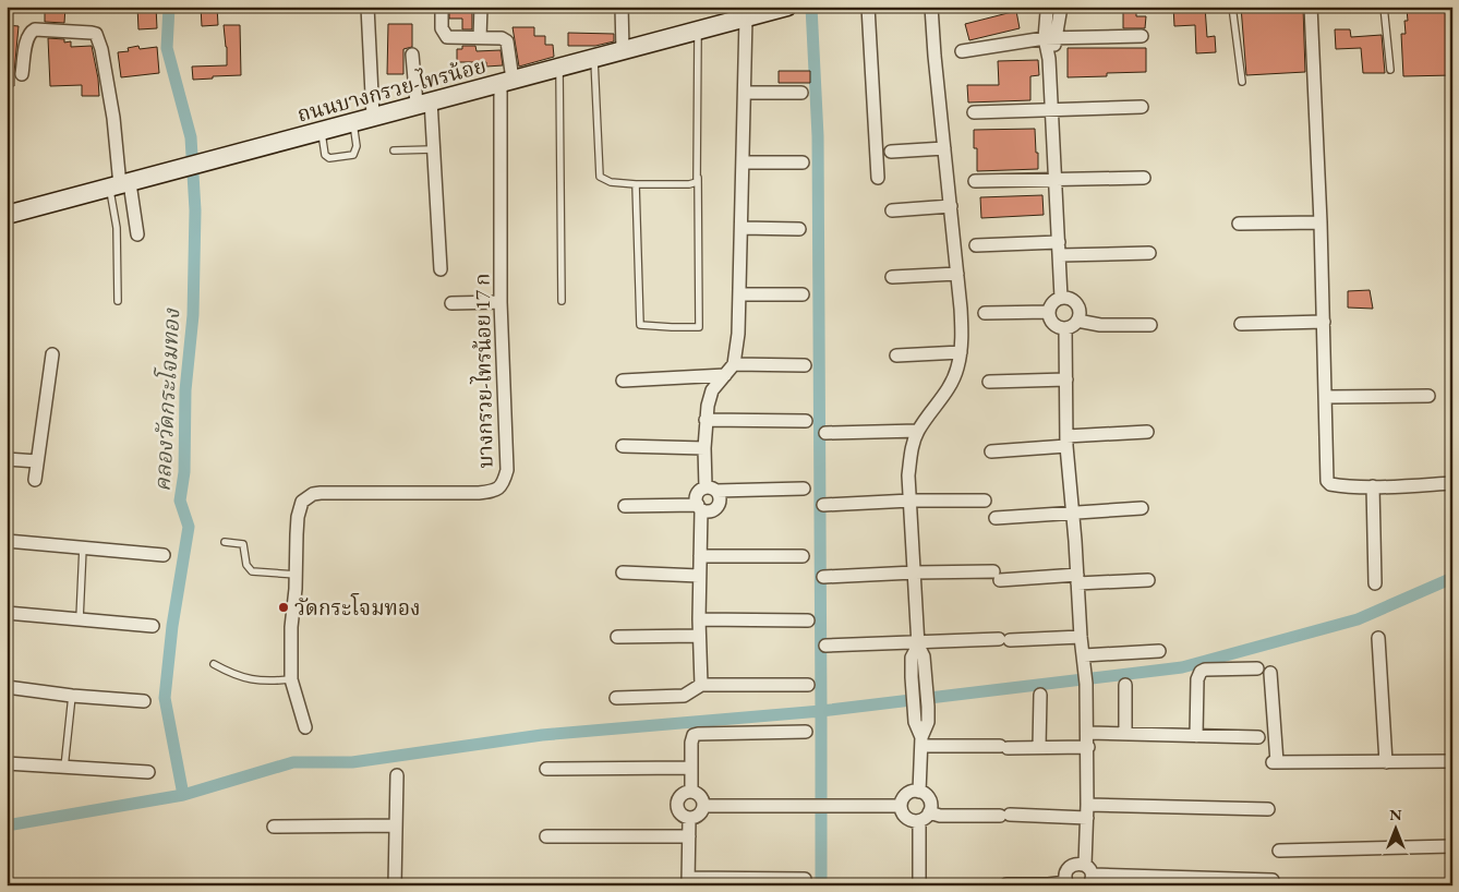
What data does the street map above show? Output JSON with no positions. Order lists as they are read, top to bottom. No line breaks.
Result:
{"streets":{"main road":["ถนนบางกรวย-ไทรน้อย"],"street":["บางกรวย-ไทรน้อย 17 ก"]},"crossings":[["ถนนบางกรวย-ไทรน้อย","บางกรวย-ไทรน้อย 17 ก"]],"water":["คลองวัดกระโจมทอง"],"places":["วัดกระโจมทอง"],"north":"top"}
